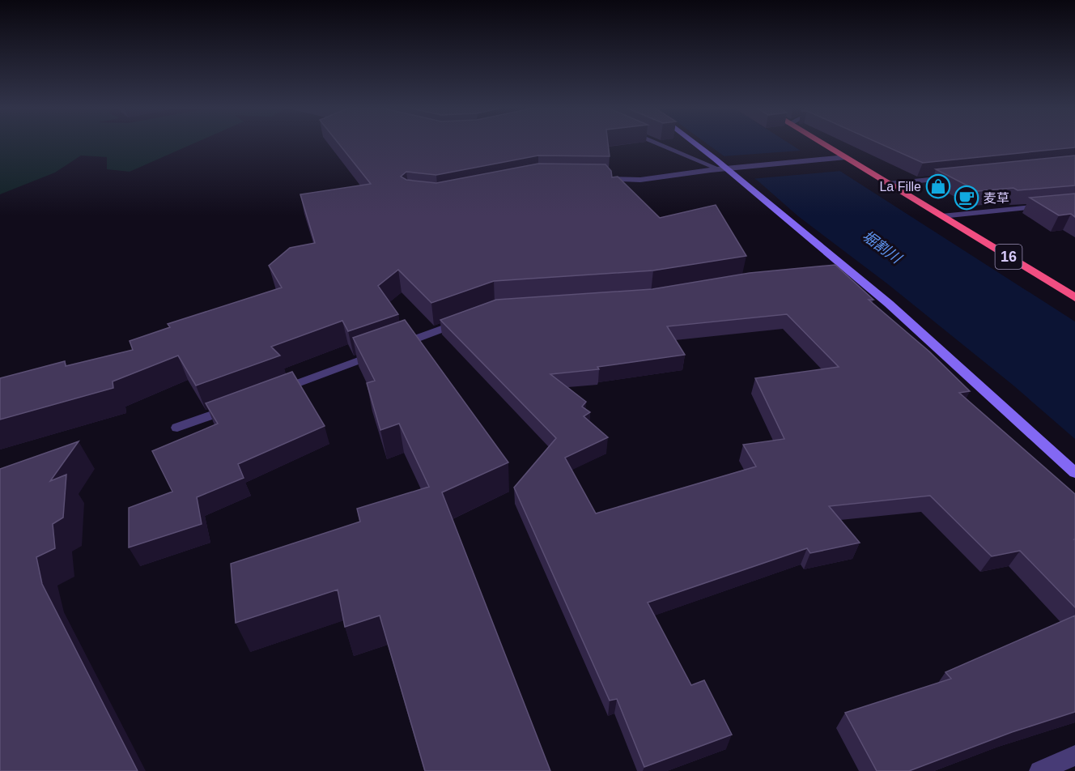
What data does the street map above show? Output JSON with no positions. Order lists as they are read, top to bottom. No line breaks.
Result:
{"streets":{"highway":["16"]},"water":["堀割川"],"places":{"shop":["La Fille"],"cafe":["麦草"]}}
